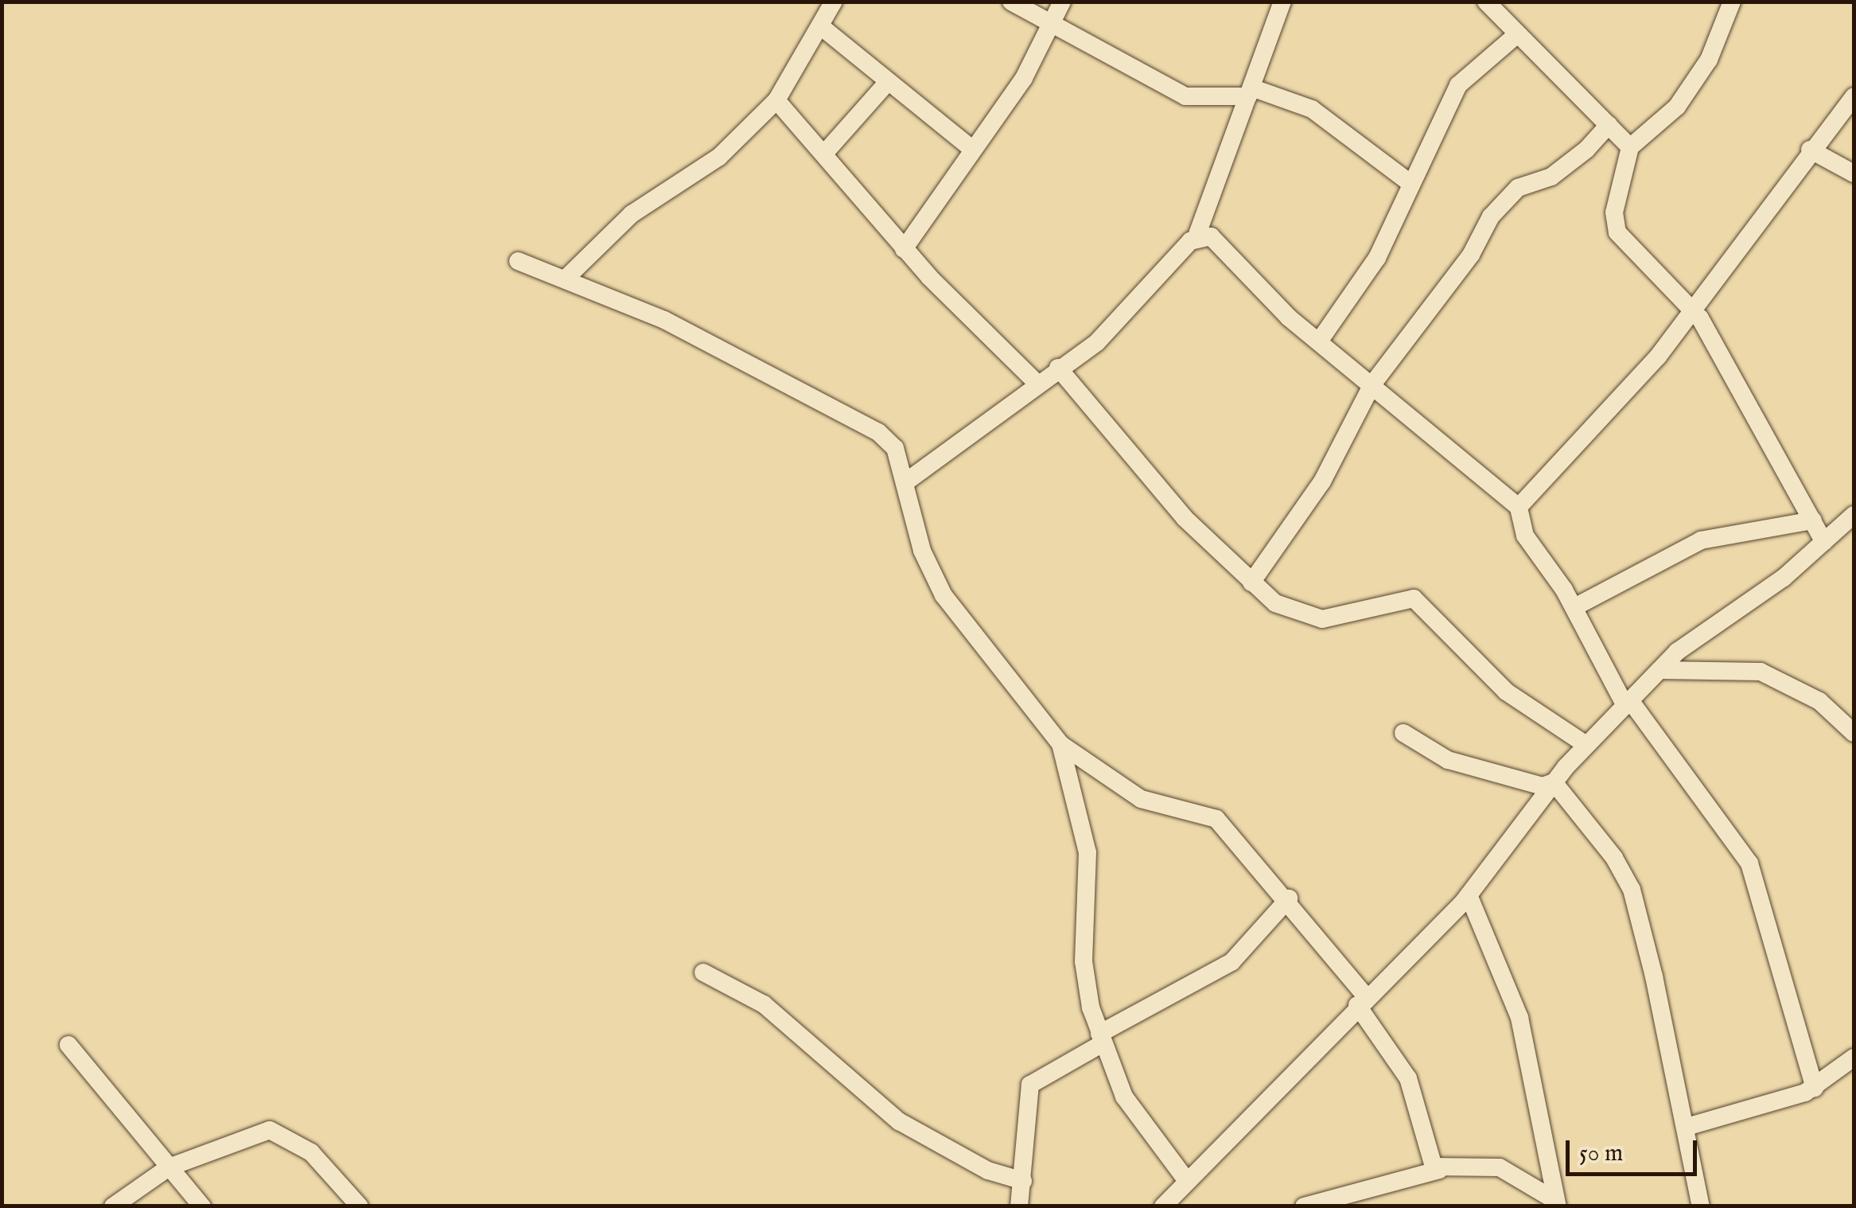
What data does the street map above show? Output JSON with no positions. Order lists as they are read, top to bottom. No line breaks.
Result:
{"scale_bar":"50 m"}
